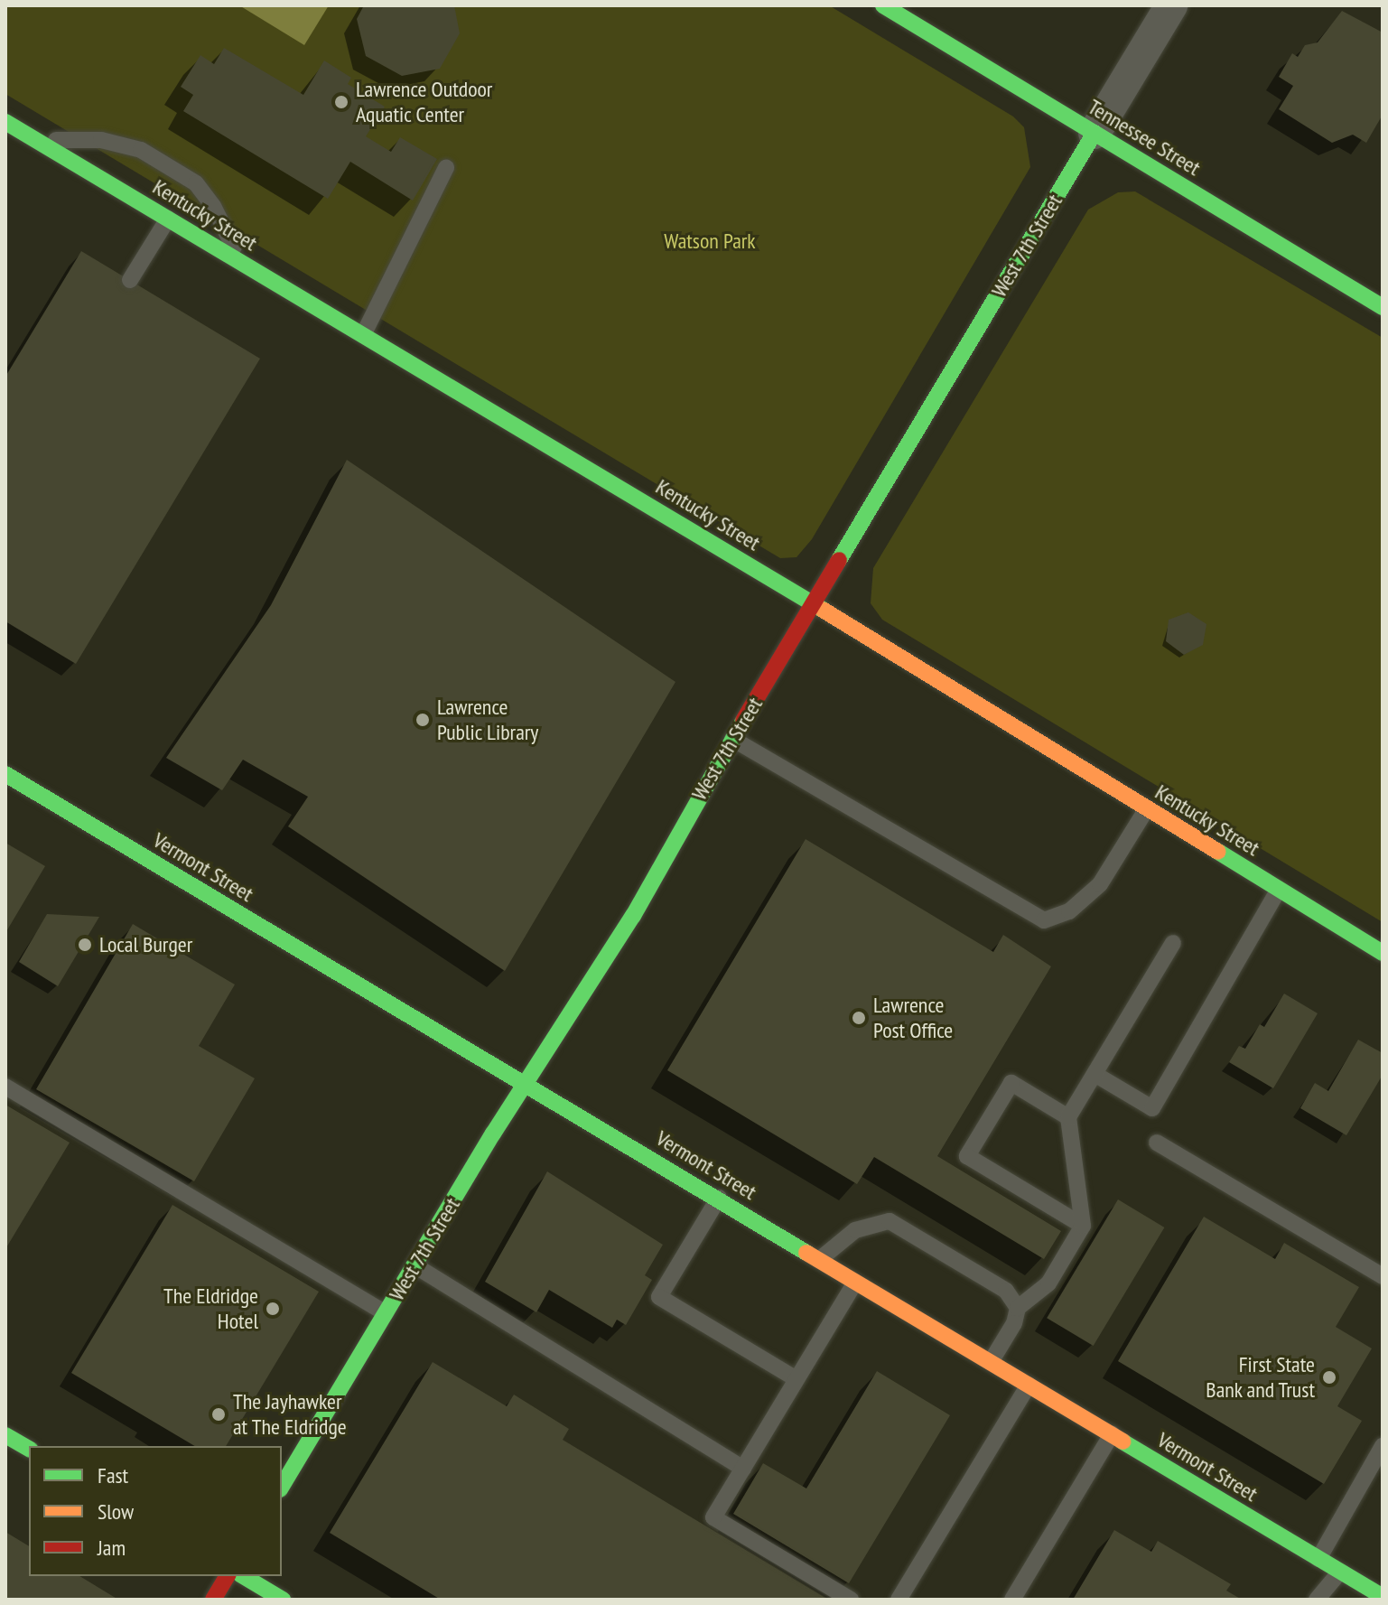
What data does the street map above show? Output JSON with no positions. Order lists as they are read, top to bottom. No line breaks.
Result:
{"streets":{"street":["Tennessee Street","Kentucky Street","West 7th Street","Vermont Street"]},"crossings":[["Tennessee Street","West 7th Street"],["Kentucky Street","West 7th Street"],["West 7th Street","Vermont Street"]],"parks":["Watson Park"],"places":["Lawrence Outdoor Aquatic Center","Lawrence Public Library","Local Burger","Lawrence Post Office","The Eldridge Hotel","First State Bank and Trust","The Jayhawker at The Eldridge"],"legend":["Fast","Slow","Jam"]}
